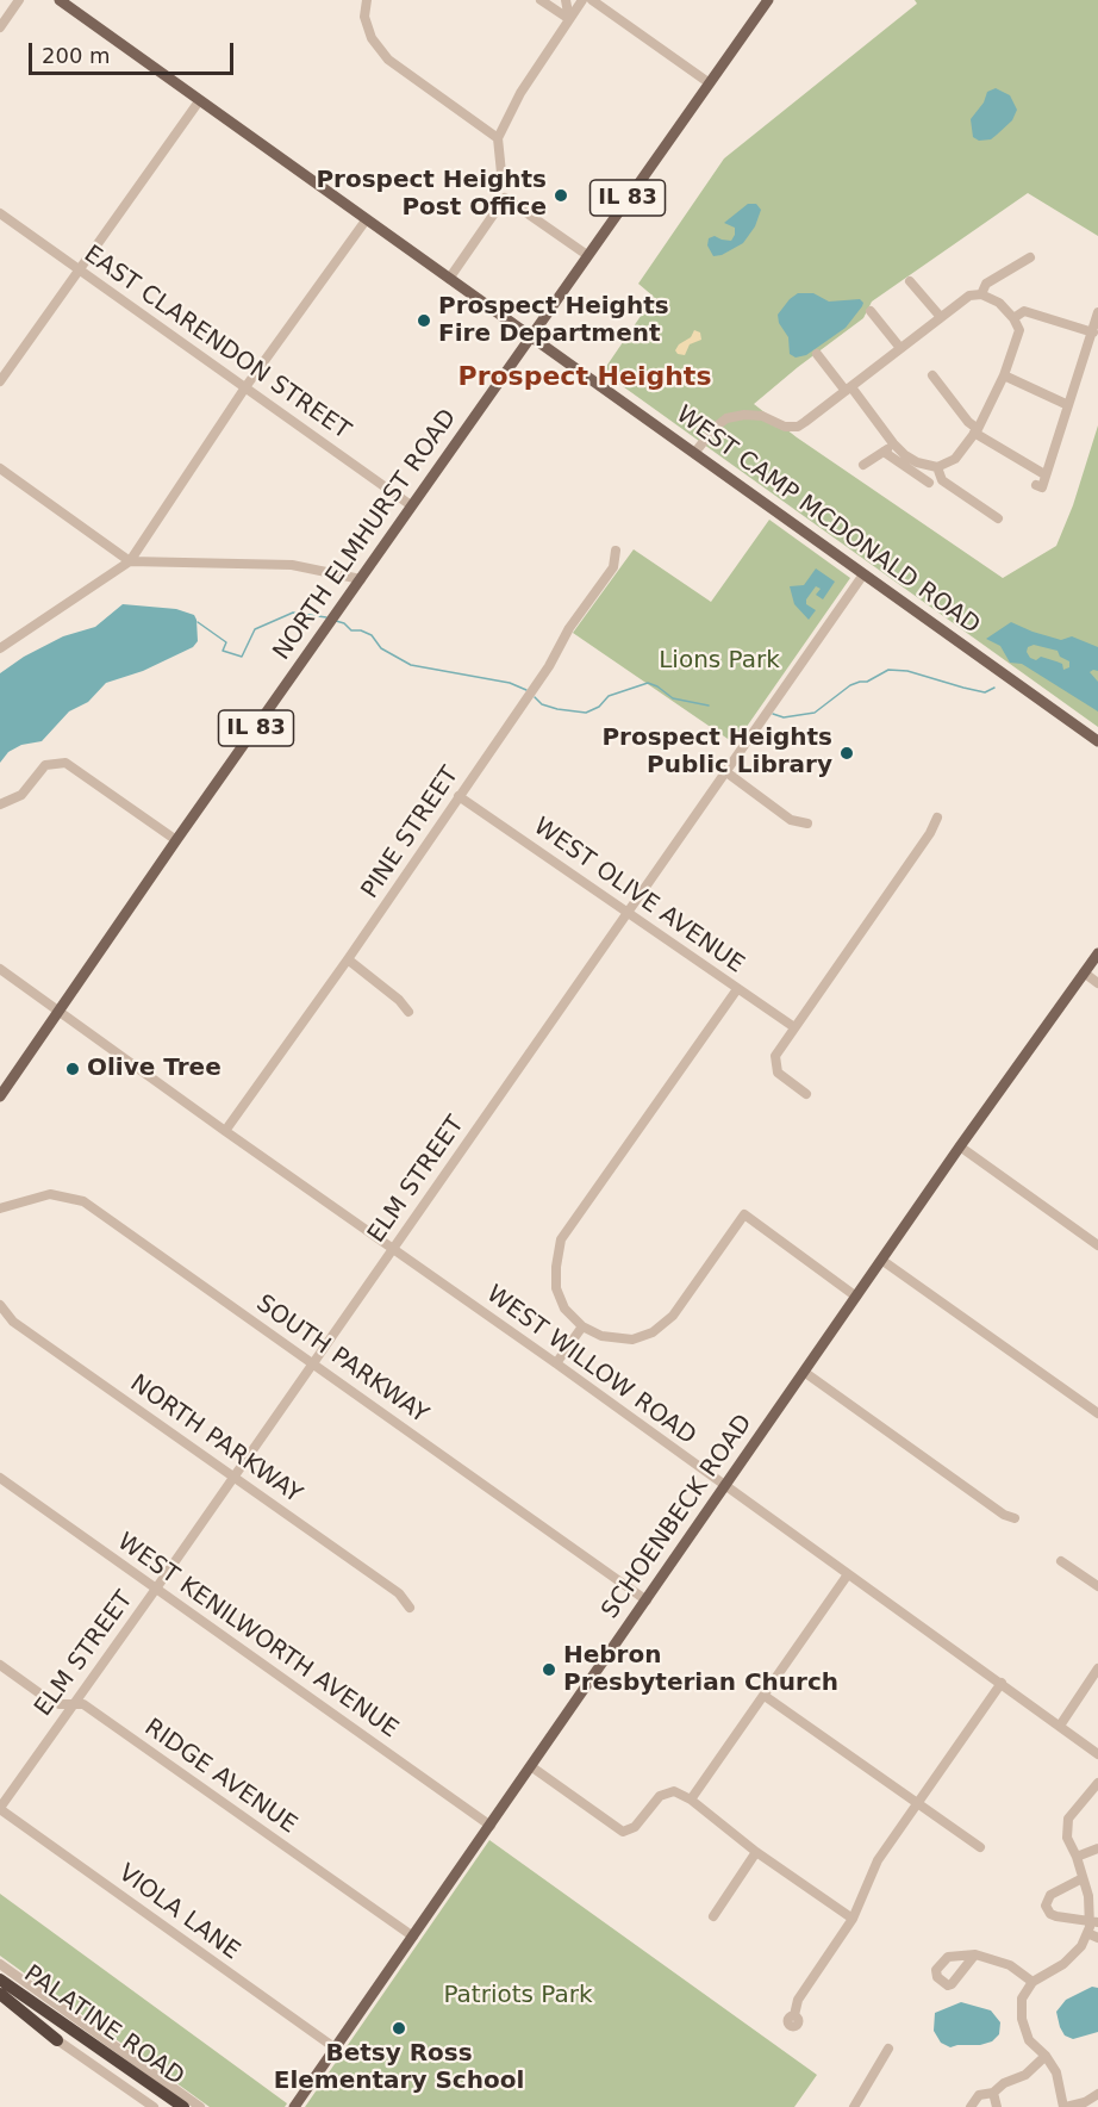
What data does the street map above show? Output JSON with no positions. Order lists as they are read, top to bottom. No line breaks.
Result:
{"streets":{"highway":["PALATINE ROAD"],"main road":["IL 83","WEST CAMP MCDONALD ROAD","NORTH ELMHURST ROAD","SCHOENBECK ROAD"],"street":["EAST CLARENDON STREET","PINE STREET","WEST OLIVE AVENUE","ELM STREET","SOUTH PARKWAY","WEST WILLOW ROAD","NORTH PARKWAY","WEST KENILWORTH AVENUE","RIDGE AVENUE","VIOLA LANE"]},"crossings":[["EAST CLARENDON STREET","NORTH ELMHURST ROAD"],["WEST CAMP MCDONALD ROAD","NORTH ELMHURST ROAD"],["WEST CAMP MCDONALD ROAD","ELM STREET"],["NORTH ELMHURST ROAD","WEST WILLOW ROAD"],["PINE STREET","WEST OLIVE AVENUE"],["PINE STREET","WEST WILLOW ROAD"],["WEST OLIVE AVENUE","ELM STREET"],["ELM STREET","SOUTH PARKWAY"],["ELM STREET","WEST WILLOW ROAD"],["ELM STREET","NORTH PARKWAY"],["ELM STREET","WEST KENILWORTH AVENUE"],["ELM STREET","RIDGE AVENUE"],["ELM STREET","VIOLA LANE"],["SOUTH PARKWAY","SCHOENBECK ROAD"],["WEST WILLOW ROAD","SCHOENBECK ROAD"],["SCHOENBECK ROAD","WEST KENILWORTH AVENUE"],["SCHOENBECK ROAD","RIDGE AVENUE"],["SCHOENBECK ROAD","VIOLA LANE"]],"districts":["Prospect Heights"],"parks":["Lions Park","Patriots Park"],"places":["Prospect Heights Post Office","Prospect Heights Fire Department","Prospect Heights Public Library","Olive Tree","Hebron Presbyterian Church","Betsy Ross Elementary School"],"scale_bar":"200 m"}
